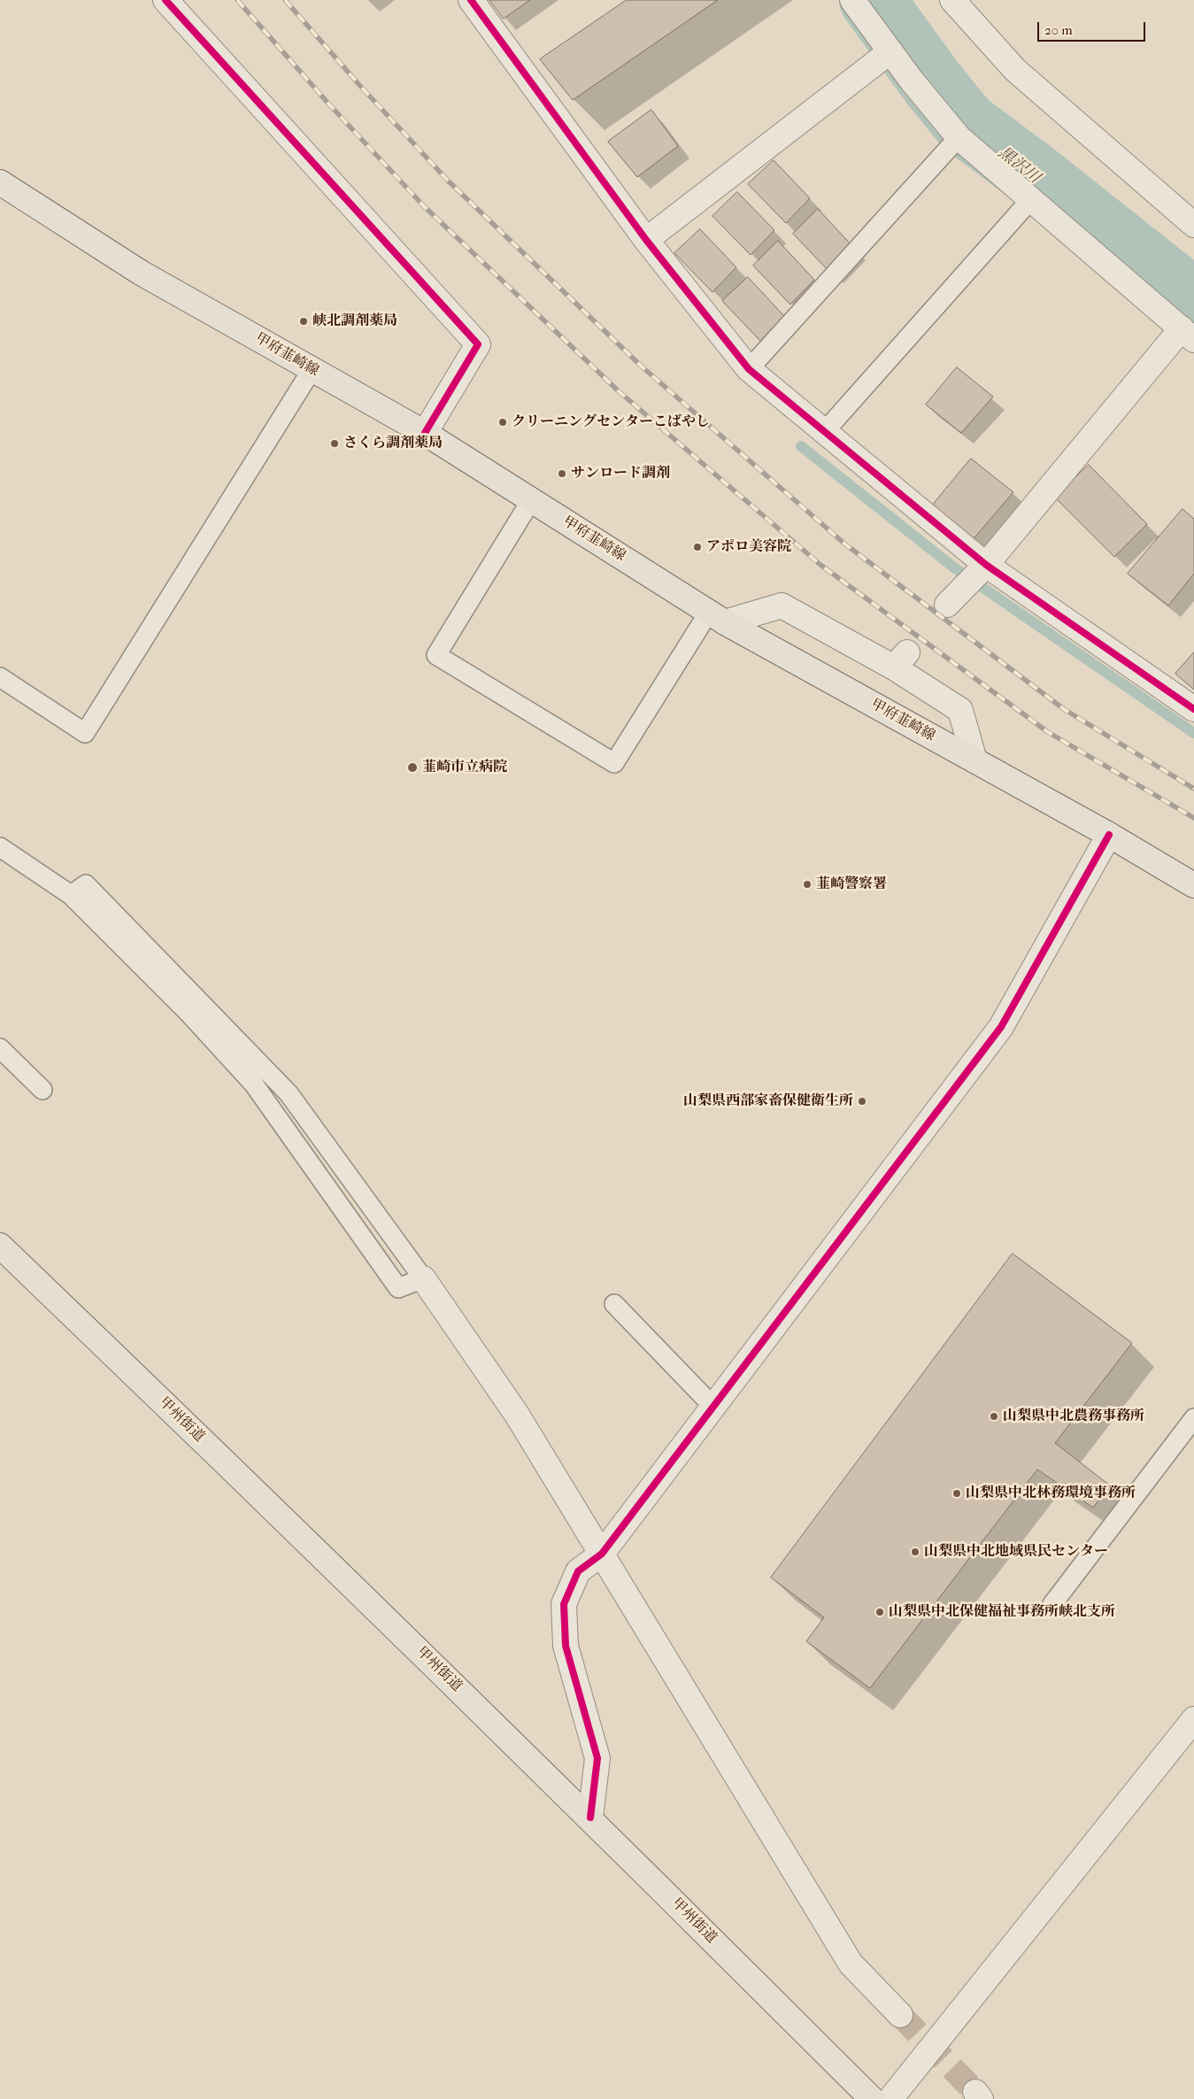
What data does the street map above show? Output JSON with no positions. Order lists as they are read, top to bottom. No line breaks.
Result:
{"streets":{"main road":["甲府韮崎線","甲州街道"]},"water":["黒沢川"],"places":["峡北調剤薬局","クリーニングセンターこばやし","さくら調剤薬局","サンロード調剤","アポロ美容院","韮崎市立病院","韮崎警察署","山梨県西部家畜保健衛生所","山梨県中北農務事務所","山梨県中北林務環境事務所","山梨県中北地域県民センター","山梨県中北保健福祉事務所峡北支所"],"scale_bar":"20 m"}
